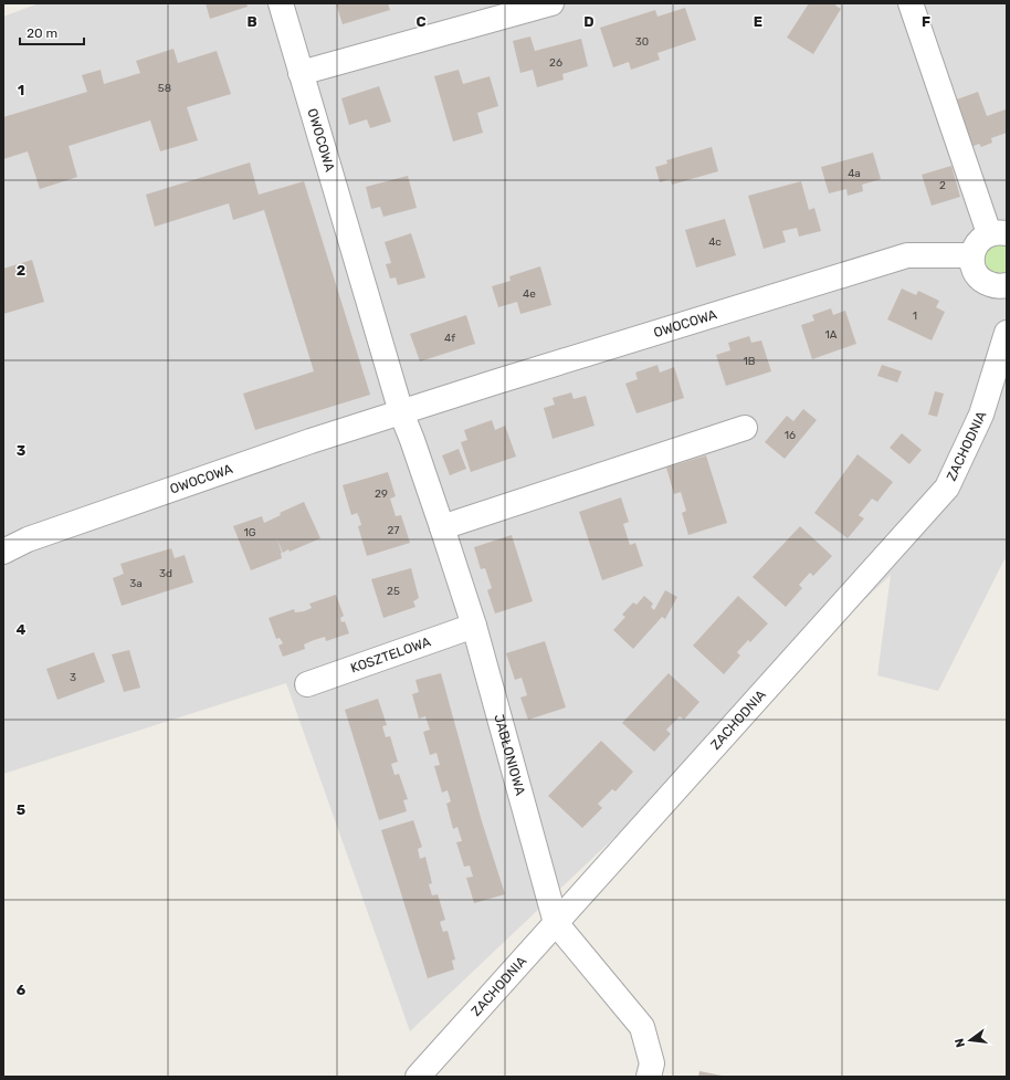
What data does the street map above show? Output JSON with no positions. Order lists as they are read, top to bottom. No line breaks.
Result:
{"streets":{"street":["OWOCOWA","ZACHODNIA","KOSZTELOWA","JABŁONIOWA"]},"crossings":[["OWOCOWA","JABŁONIOWA"],["ZACHODNIA","JABŁONIOWA"],["KOSZTELOWA","JABŁONIOWA"]],"house_numbers":["30","26","58","4a","2","4c","4e","1","1A","4f","1B","16","29","27","1G","3d","3a","25","3"],"scale_bar":"20 m","north":"left","grid":{"columns":["B","C","D","E","F"],"rows":["1","2","3","4","5","6"]}}
